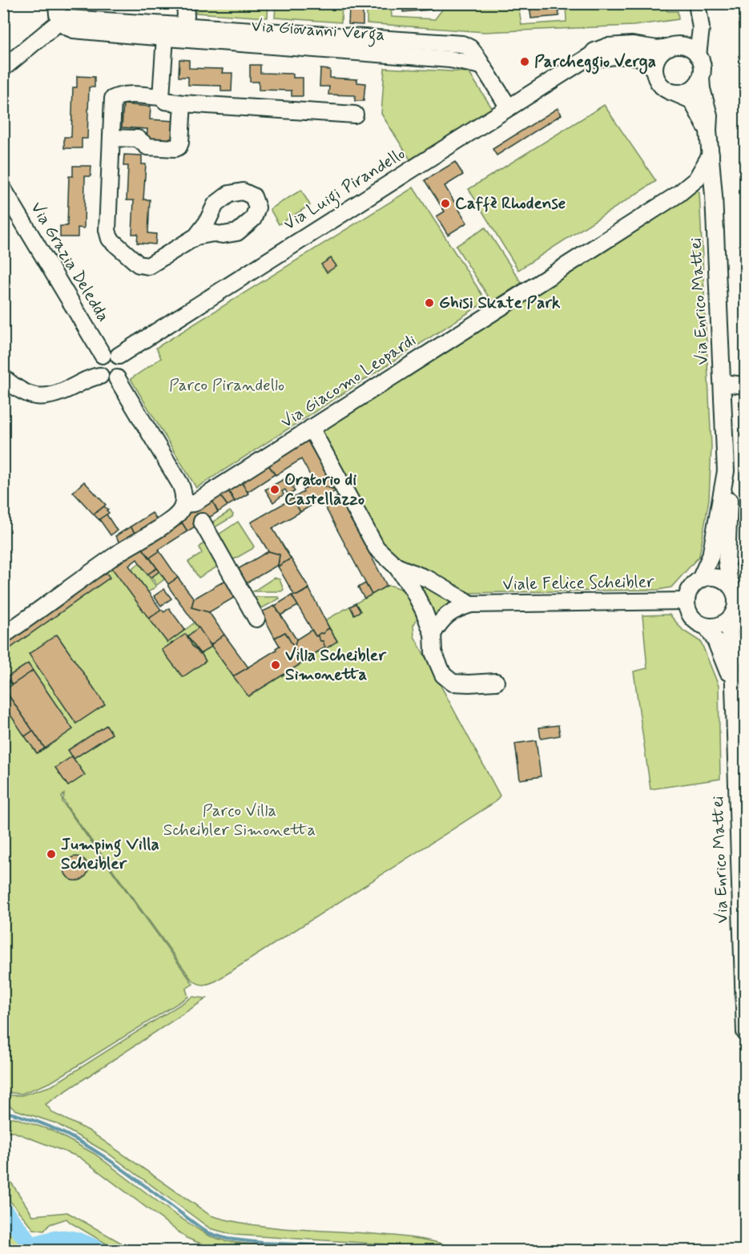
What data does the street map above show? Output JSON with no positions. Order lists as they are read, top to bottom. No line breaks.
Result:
{"streets":{"street":["Via Giovanni Verga","Via Luigi Pirandello","Via Grazia Deledda","Via Enrico Mattei","Via Giacomo Leopardi","Viale Felice Scheibler"]},"crossings":[["Via Giovanni Verga","Via Luigi Pirandello"],["Via Luigi Pirandello","Via Grazia Deledda"],["Via Luigi Pirandello","Via Enrico Mattei"],["Via Enrico Mattei","Via Giacomo Leopardi"],["Via Enrico Mattei","Viale Felice Scheibler"]],"parks":["Parco Pirandello","Parco Villa Scheibler Simonetta"],"places":["Parcheggio Verga","Caffè Rhodense","Ghisi Skate Park","Oratorio di Castellazzo","Villa Scheibler Simonetta","Jumping Villa Scheibler"]}
